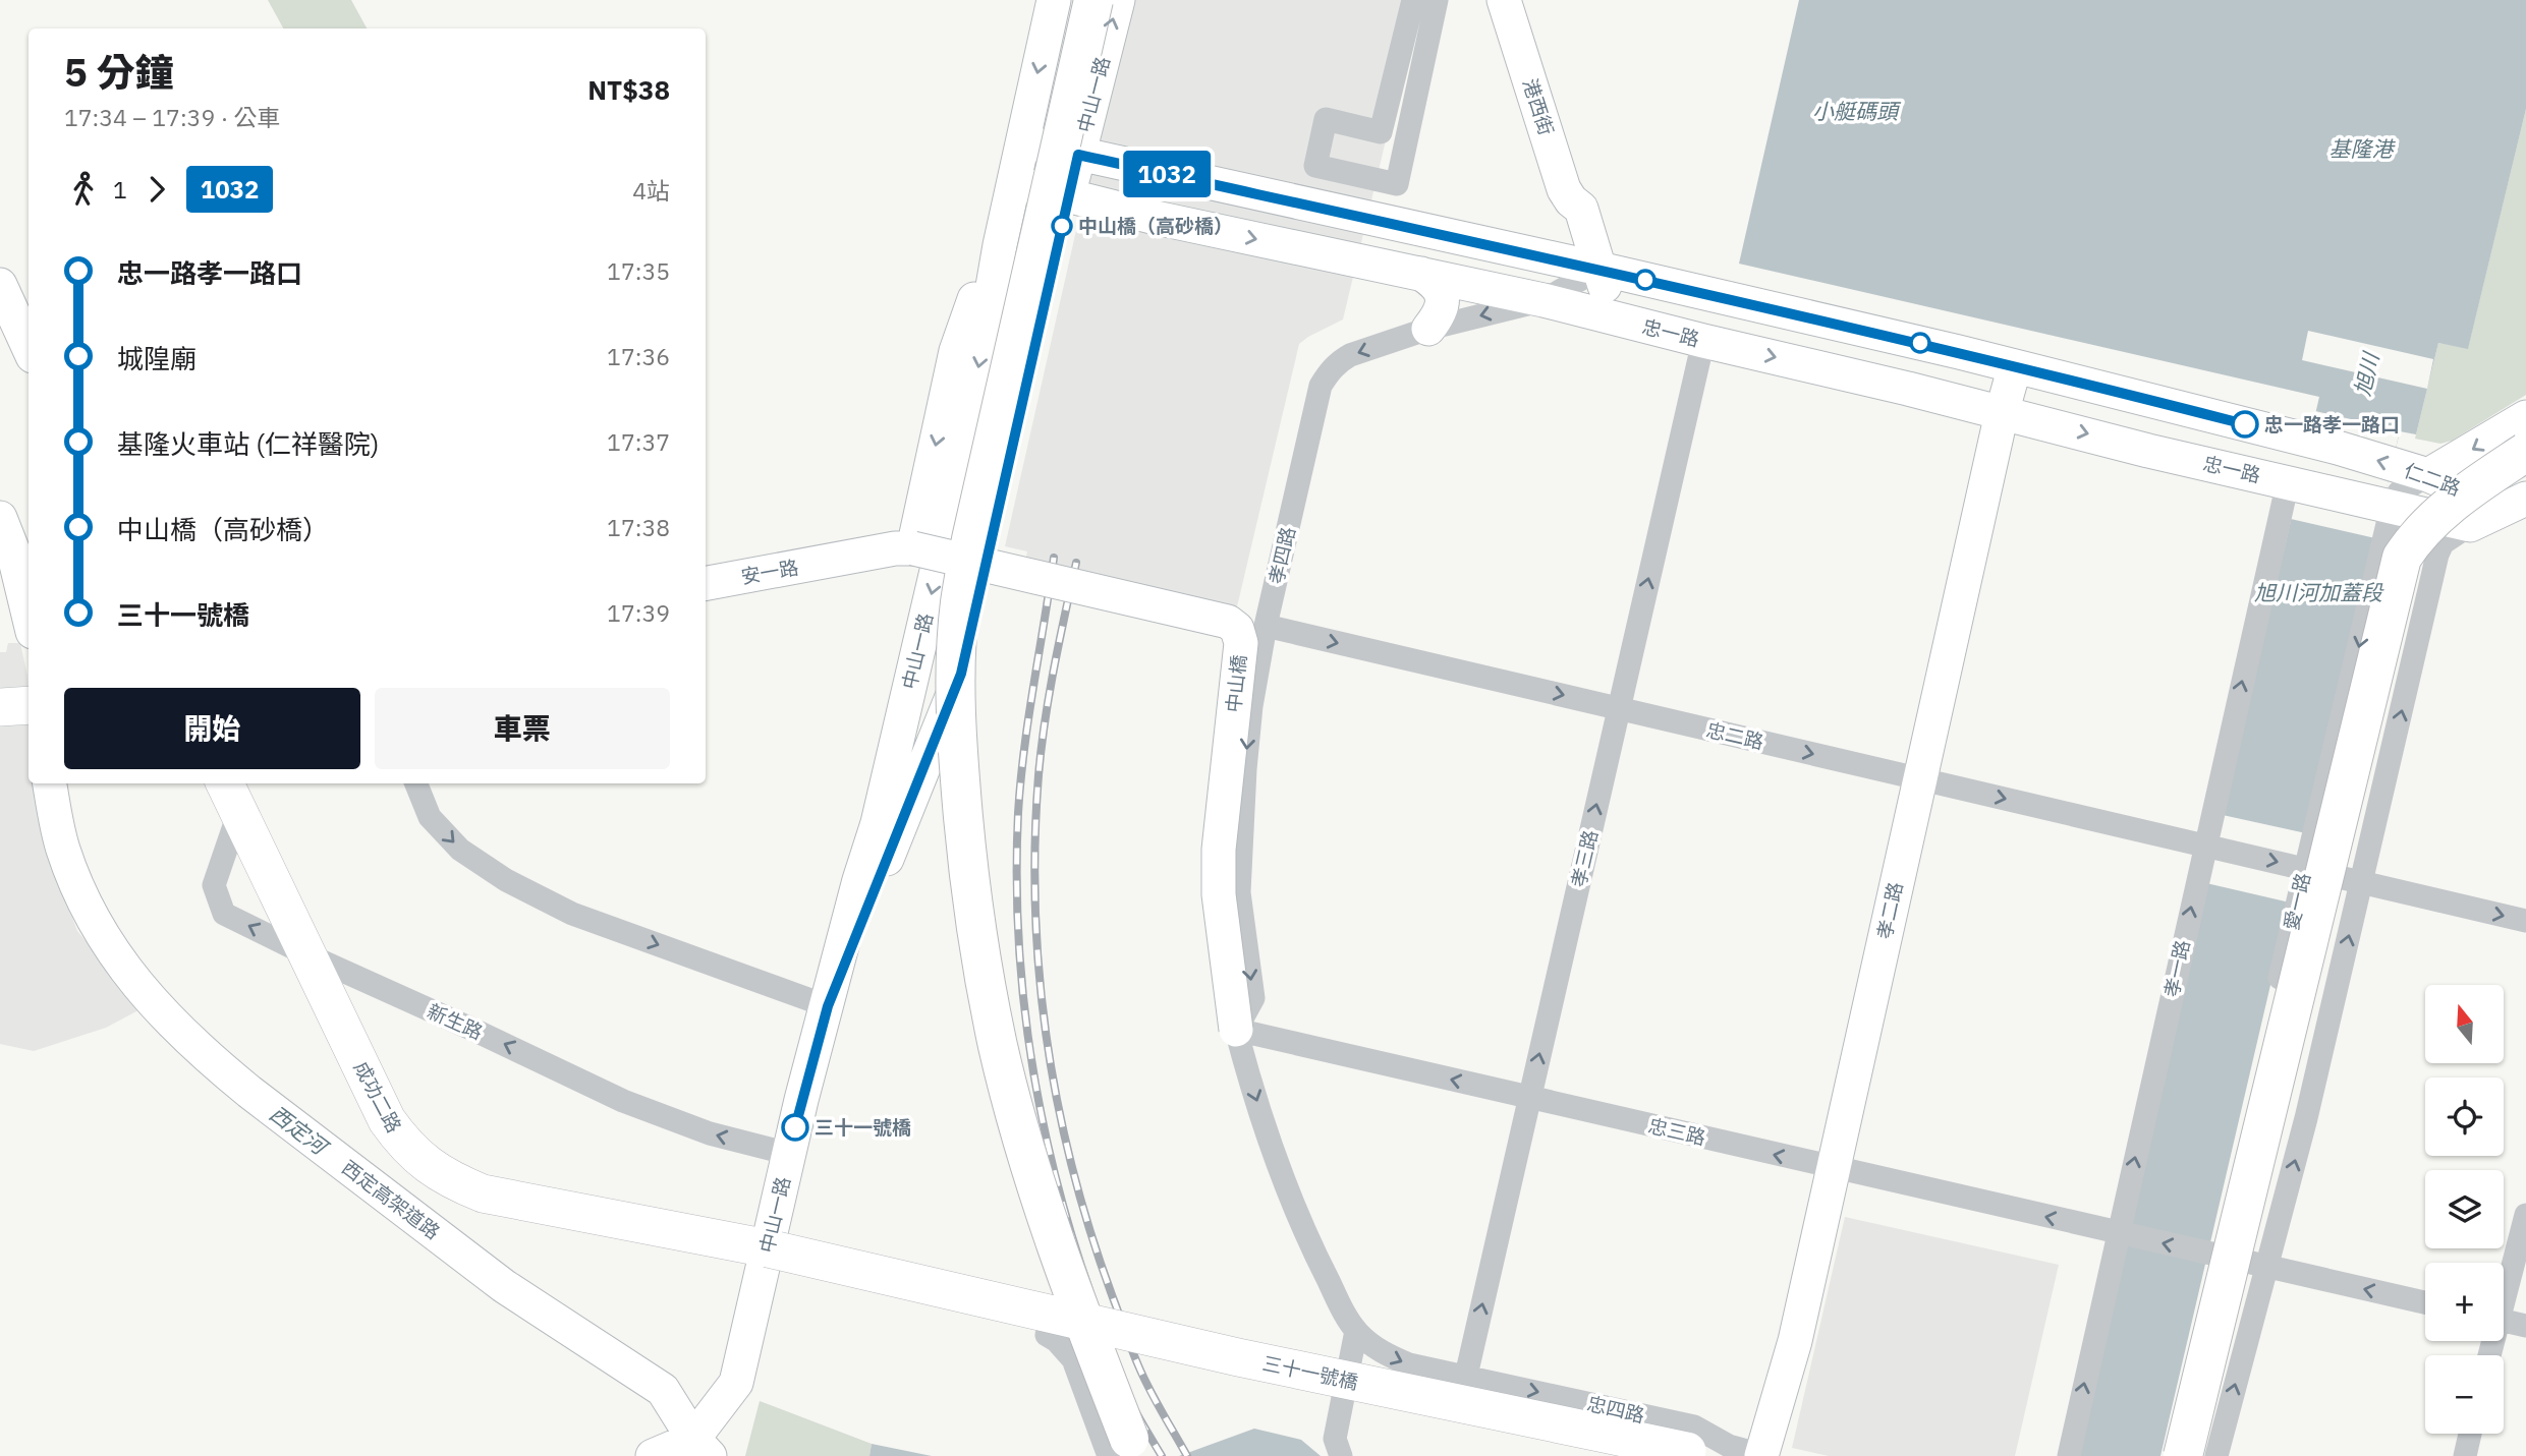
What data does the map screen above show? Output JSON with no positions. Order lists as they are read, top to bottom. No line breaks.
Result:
{"streets":{"main road":["成功二路","三十一號橋"],"street":["中山一路","港西街","忠一路","仁二路","孝四路","安一路","中山橋","忠二路","孝三路","愛一路","孝二路","孝一路","新生路","忠三路","西定高架道路","忠四路"]},"crossings":[["中山一路","忠一路"],["中山一路","新生路"],["中山一路","成功二路"],["中山一路","西定高架道路"],["中山一路","三十一號橋"],["港西街","忠一路"],["港西街","孝四路"],["忠一路","仁二路"],["忠一路","孝四路"],["忠一路","孝三路"],["忠一路","孝二路"],["忠一路","孝一路"],["仁二路","愛一路"],["仁二路","孝二路"],["孝四路","中山橋"],["孝四路","忠二路"],["孝四路","忠三路"],["安一路","中山橋"],["中山橋","忠三路"],["忠二路","孝三路"],["忠二路","愛一路"],["忠二路","孝二路"],["忠二路","孝一路"],["孝三路","忠三路"],["孝三路","忠四路"],["愛一路","忠三路"],["孝二路","忠三路"],["孝二路","忠四路"],["孝一路","忠三路"],["新生路","成功二路"],["成功二路","三十一號橋"]],"one_way":["仁二路","孝四路","忠二路","孝三路","忠三路","忠四路"],"water":["小艇碼頭","基隆港","旭川","旭川河加蓋段","西定河"],"places":["中山橋（高砂橋）","忠一路孝一路口","三十一號橋"],"lines":["bus line 1032"],"north":"top","page":{"on_map":"1032","heading":["5 分鐘","17:34 – 17:39 · 公車","NT$38"],"legs":["1","1032","4站"],"list":[{"name":"忠一路孝一路口","value":"17:35"},{"name":"城隍廟","value":"17:36"},{"name":"基隆火車站 (仁祥醫院)","value":"17:37"},{"name":"中山橋（高砂橋）","value":"17:38"},{"name":"三十一號橋","value":"17:39"}],"buttons":["開始","車票"],"map_buttons":["+","−"]}}
